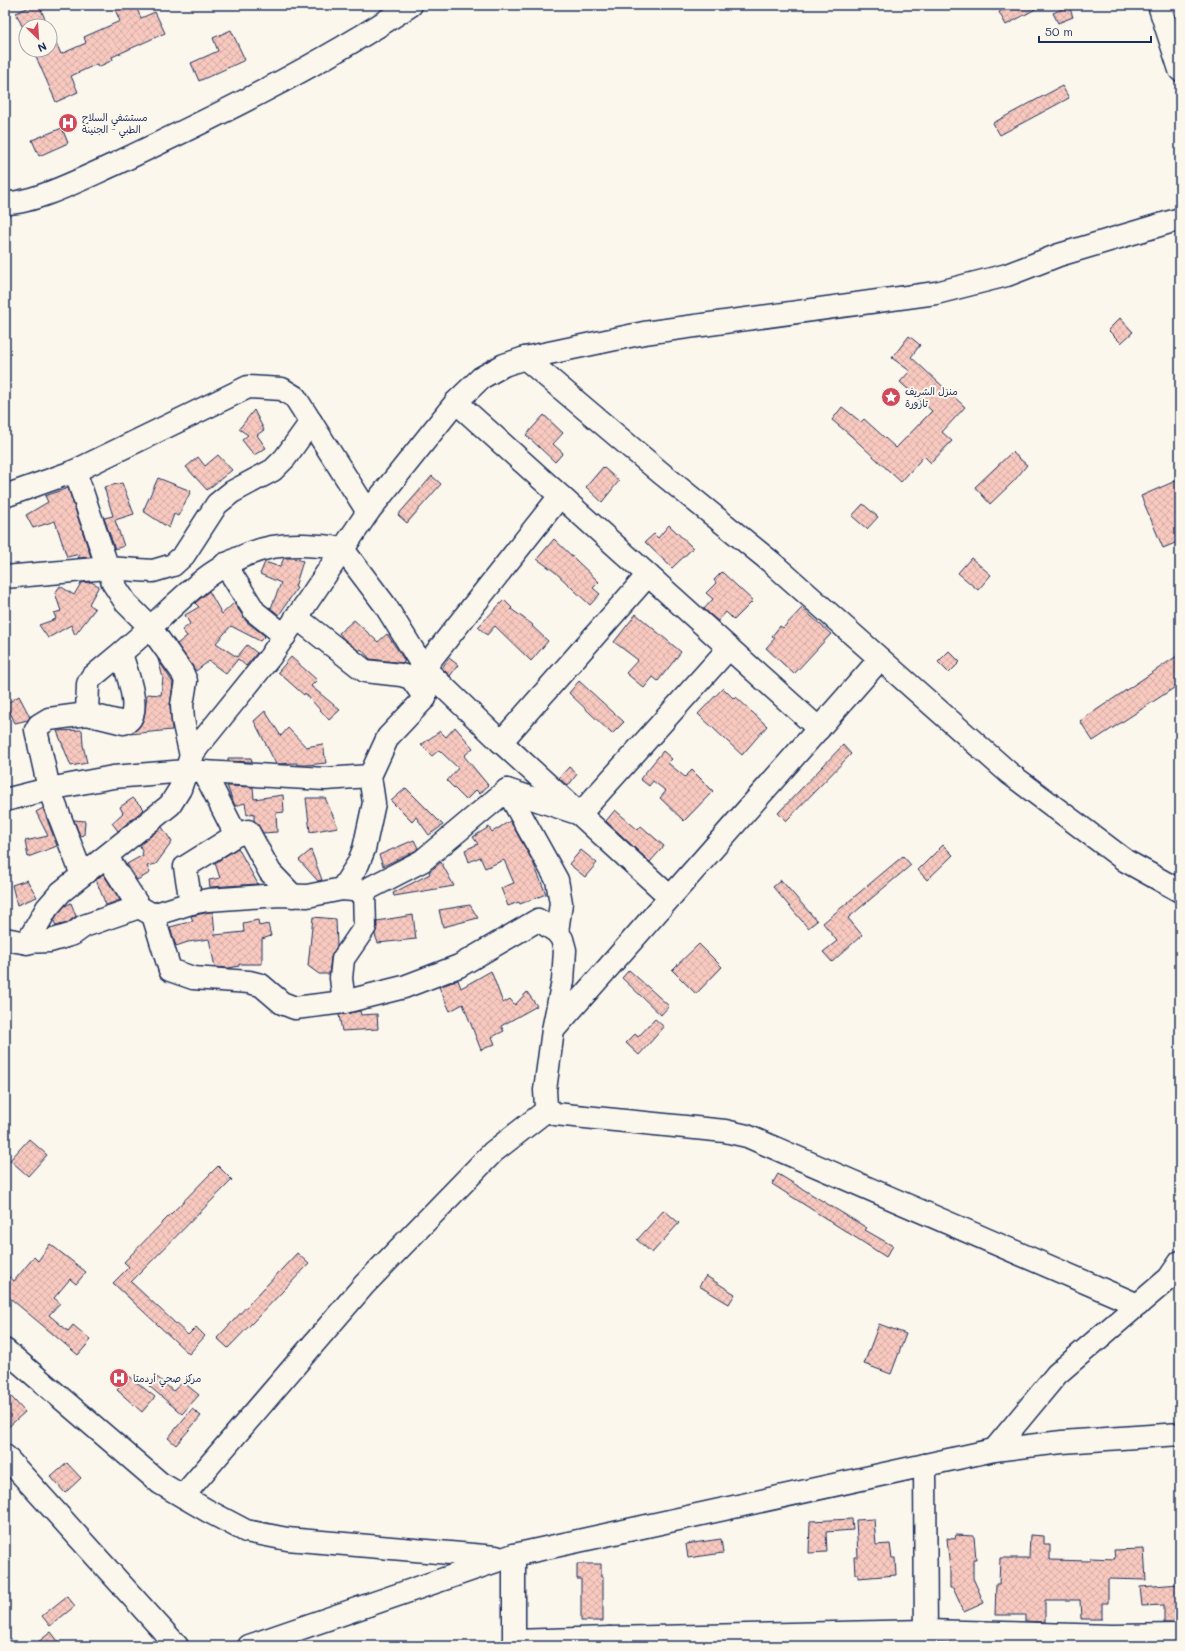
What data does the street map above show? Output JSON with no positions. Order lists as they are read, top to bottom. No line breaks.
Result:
{"places":{"hospital":["مستشفي السلاح الطبي - الجنينة","مركز صحي أردمتا"],"place":["منزل الشريف تازورة"]},"scale_bar":"50 m","north":"bottom right"}
